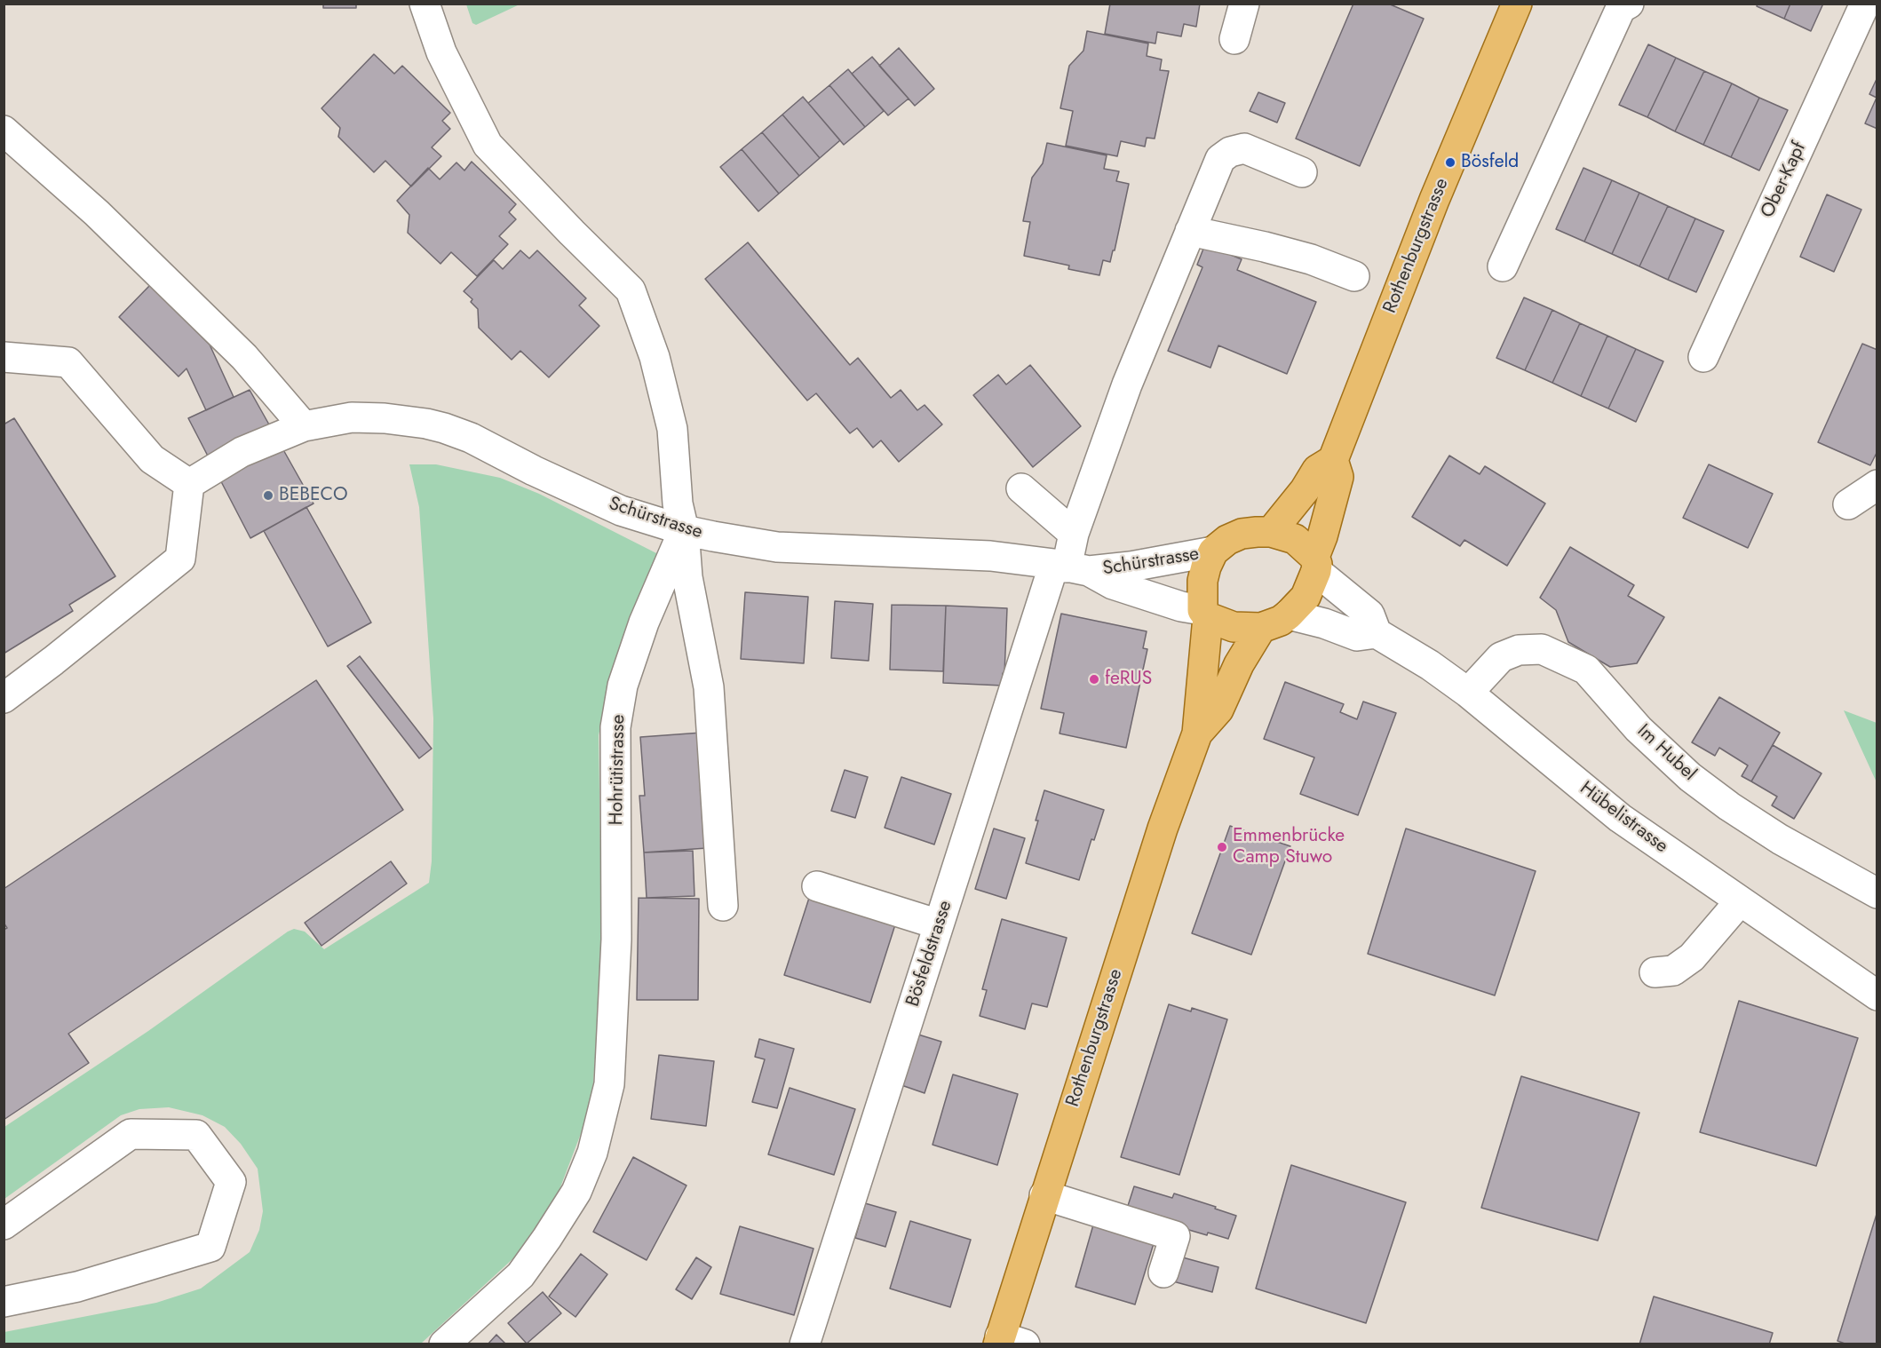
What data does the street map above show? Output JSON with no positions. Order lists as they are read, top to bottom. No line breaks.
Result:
{"streets":{"main road":["Rothenburgstrasse"],"street":["Ober-Kapf","Schürstrasse","Im Hubel","Hohrütistrasse","Hübelistrasse","Bösfeldstrasse"]},"crossings":[["Rothenburgstrasse","Schürstrasse"],["Rothenburgstrasse","Hübelistrasse"],["Schürstrasse","Hohrütistrasse"],["Schürstrasse","Hübelistrasse"],["Schürstrasse","Bösfeldstrasse"],["Im Hubel","Hübelistrasse"]],"places":["Bösfeld","BEBECO","feRUS","Emmenbrücke Camp Stuwo"]}
